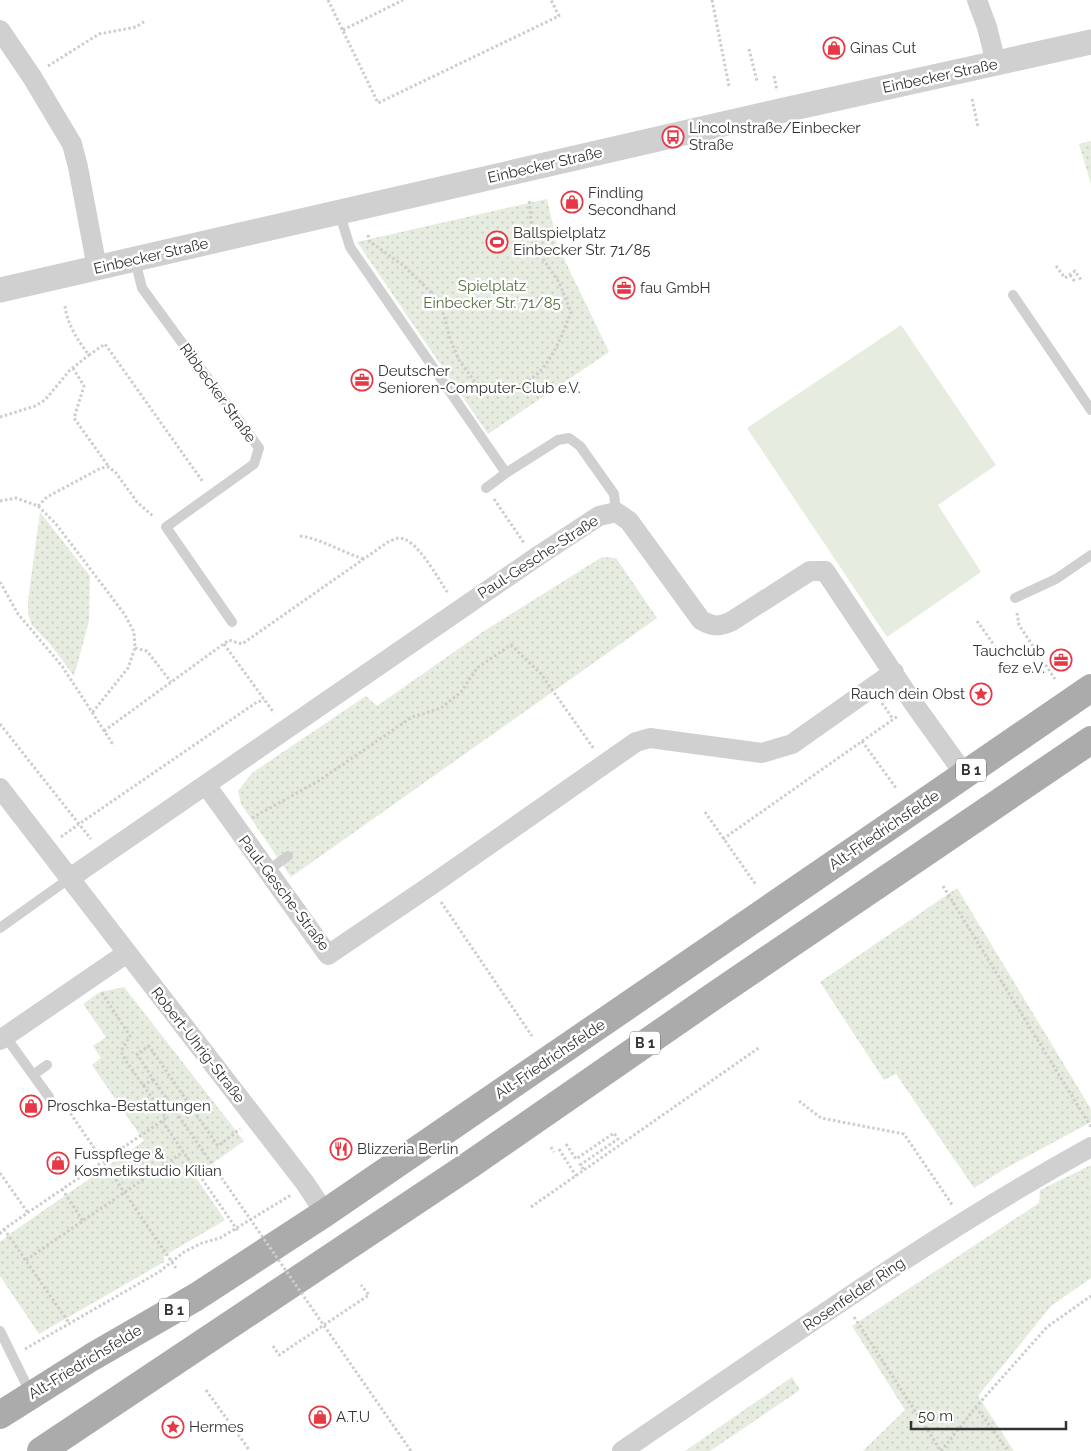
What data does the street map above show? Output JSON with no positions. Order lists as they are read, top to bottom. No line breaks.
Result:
{"streets":{"main road":["B 1","Alt-Friedrichsfelde"],"street":["Einbecker Straße","Paul-Gesche-Straße","Robert-Uhrig-Straße","Rosenfelder Ring"],"lane":["Ribbecker Straße"]},"crossings":[["Einbecker Straße","Ribbecker Straße"],["Paul-Gesche-Straße","Alt-Friedrichsfelde"],["Paul-Gesche-Straße","Robert-Uhrig-Straße"],["Alt-Friedrichsfelde","Robert-Uhrig-Straße"]],"parks":["Spielplatz Einbecker Str. 71/85"],"places":{"shop":["Ginas Cut","Findling Secondhand","Proschka-Bestattungen","Fusspflege & Kosmetikstudio Kilian","A.T.U"],"bus stop":["Lincolnstraße/Einbecker Straße"],"sports":["Ballspielplatz Einbecker Str. 71/85"],"office":["fau GmbH","Deutscher Senioren-Computer-Club e.V.","Tauchclub fez e.V."],"place":["Rauch dein Obst","Hermes"],"restaurant":["Blizzeria Berlin"]},"scale_bar":"50 m"}
